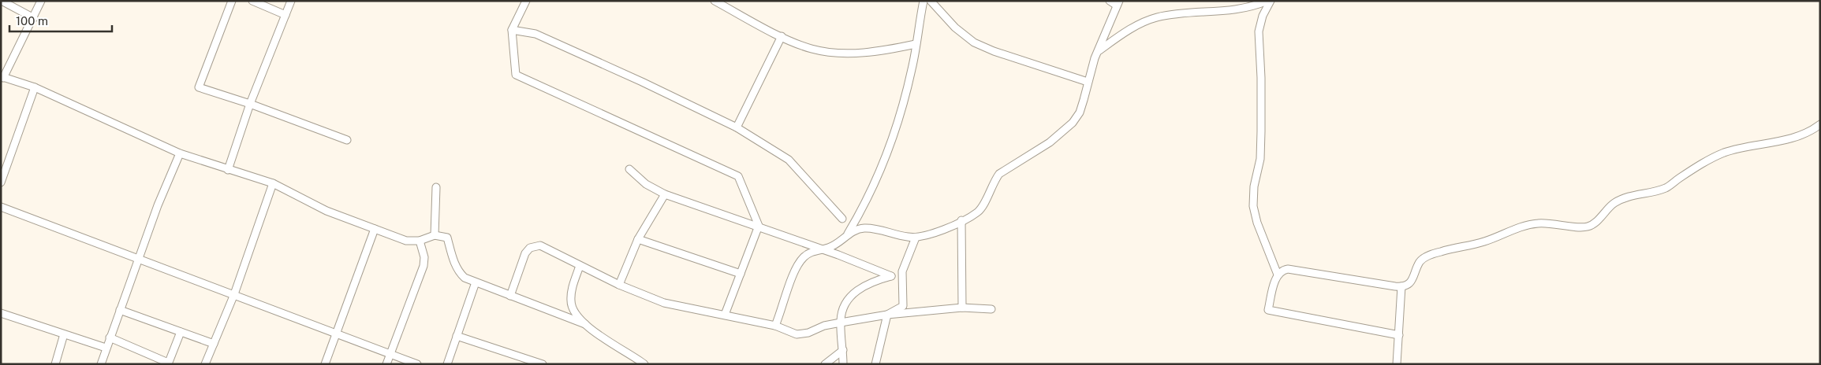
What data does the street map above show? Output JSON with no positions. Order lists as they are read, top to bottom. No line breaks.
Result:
{"scale_bar":"100 m"}
